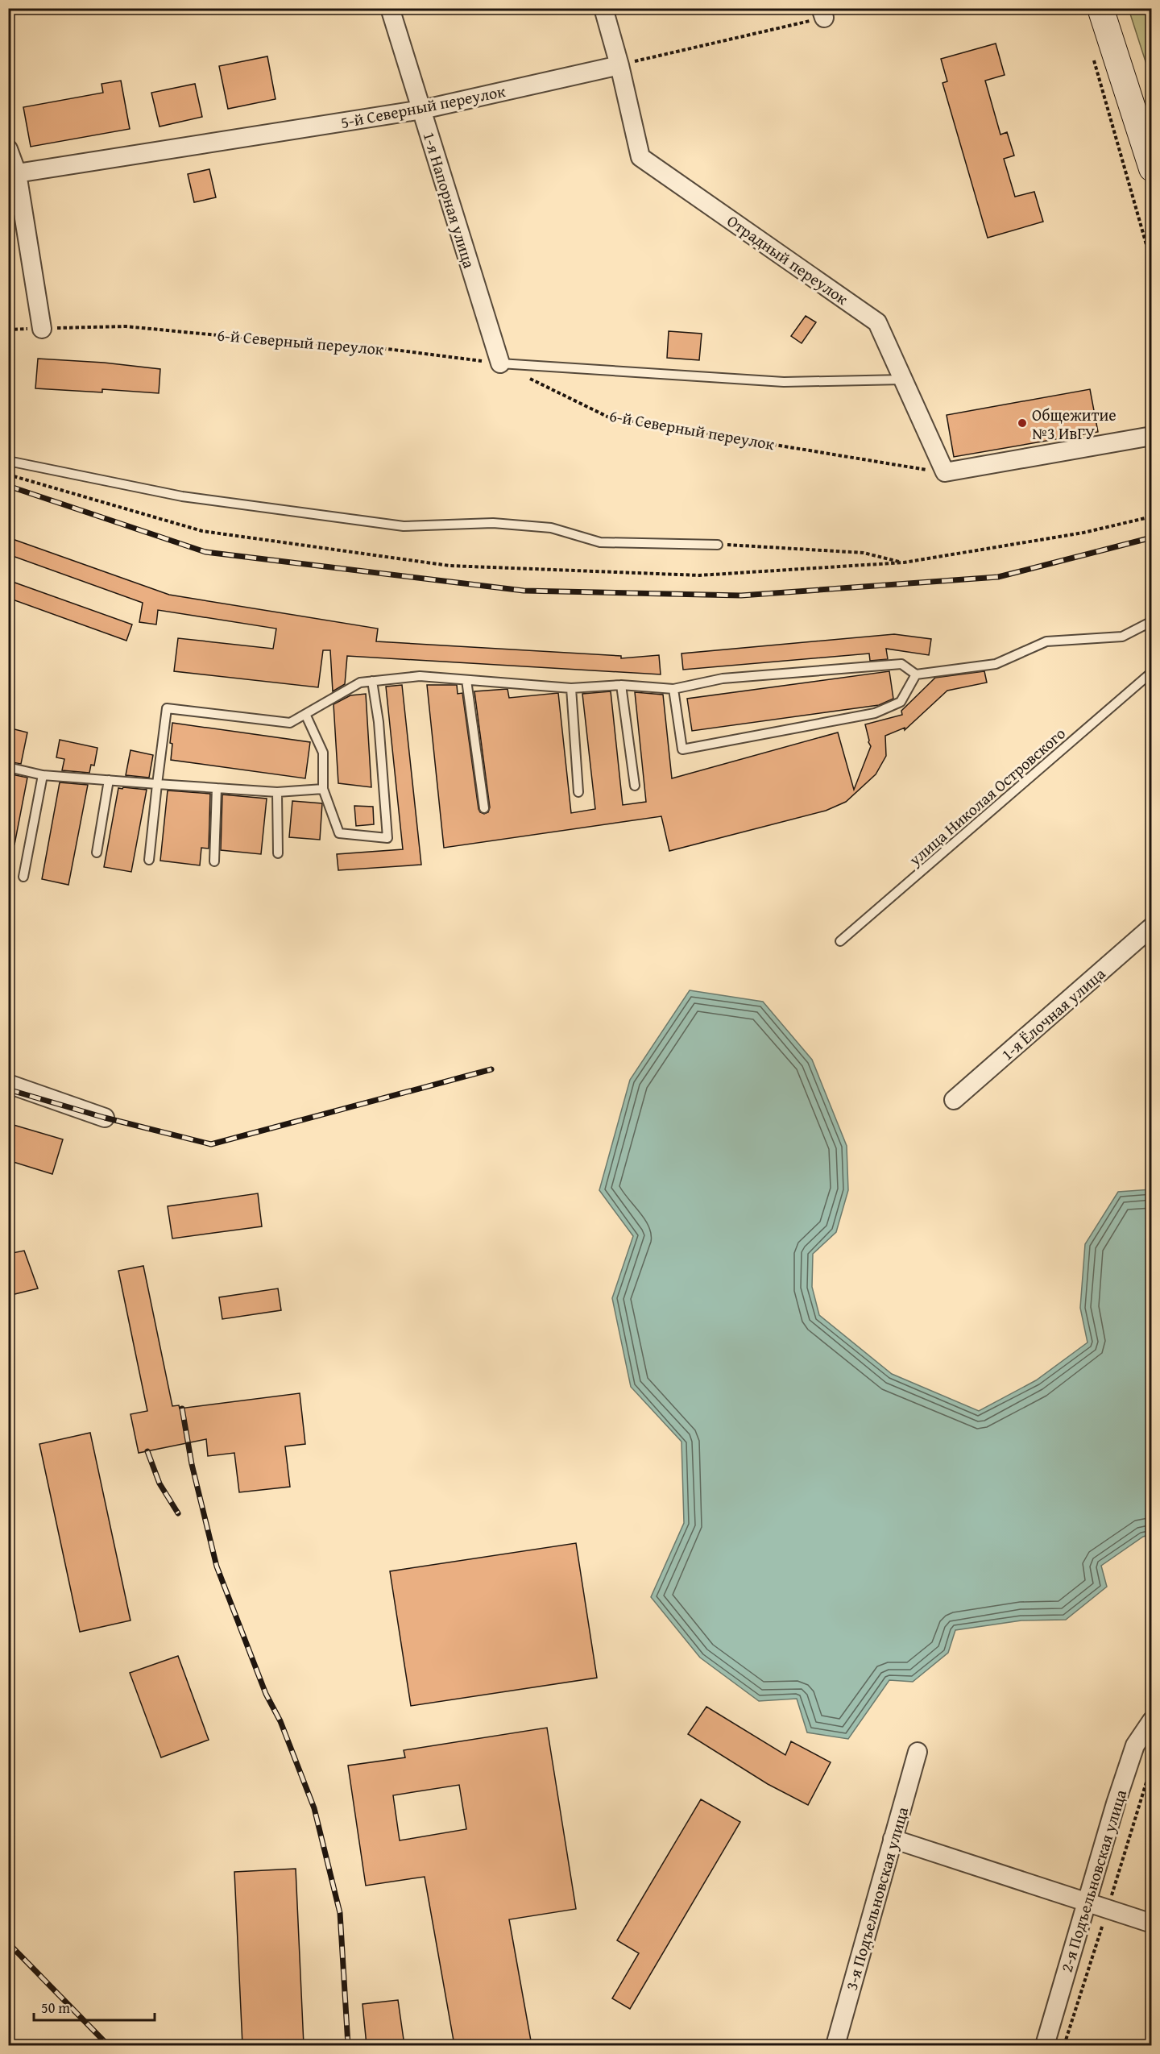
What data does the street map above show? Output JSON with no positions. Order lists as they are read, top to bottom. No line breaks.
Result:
{"streets":{"street":["5-й Северный переулок","1-я Напорная улица","Отрадный переулок","1-я Ёлочная улица","2-я Подъельновская улица","3-я Подъельновская улица"],"lane":["улица Николая Островского"],"path":["6-й Северный переулок"]},"crossings":[["5-й Северный переулок","1-я Напорная улица"],["5-й Северный переулок","Отрадный переулок"],["1-я Напорная улица","6-й Северный переулок"],["Отрадный переулок","6-й Северный переулок"]],"places":["Общежитие №3 ИвГУ"],"scale_bar":"50 m"}
